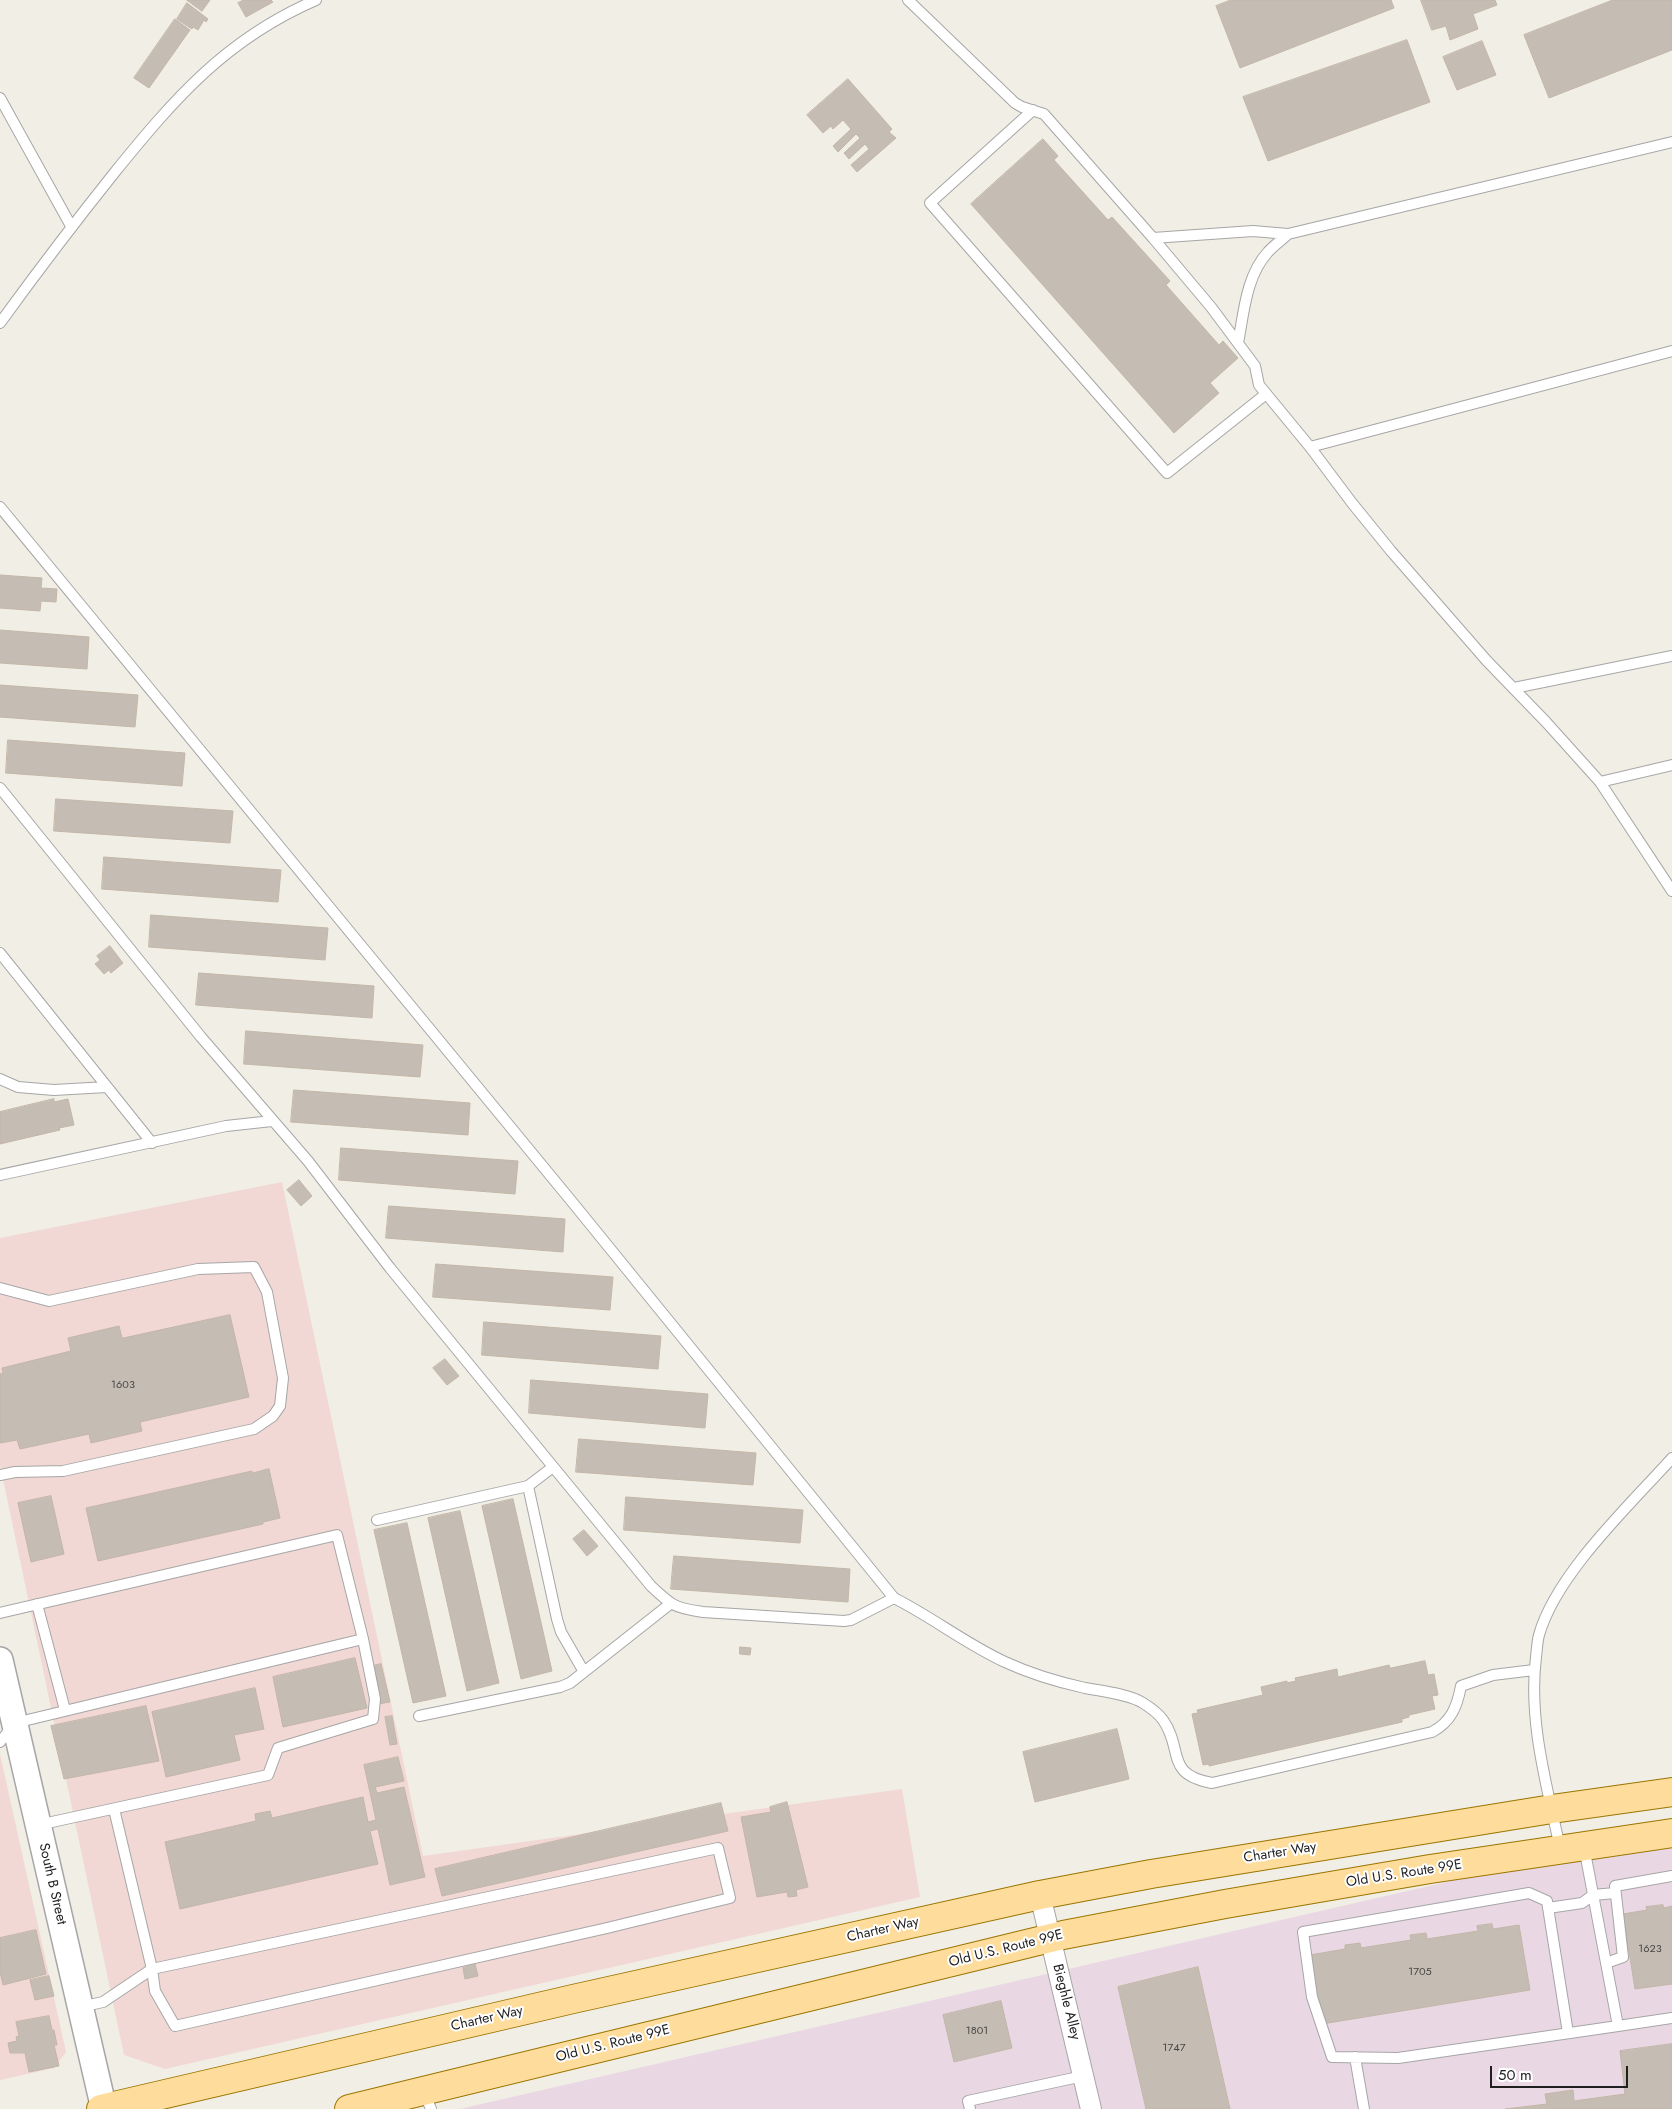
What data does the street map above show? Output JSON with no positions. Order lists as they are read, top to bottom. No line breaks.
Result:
{"streets":{"main road":["Charter Way","Old U.S. Route 99E"],"street":["South B Street","Bieghle Alley"]},"crossings":[["Charter Way","South B Street"],["Charter Way","Bieghle Alley"],["Old U.S. Route 99E","Bieghle Alley"]],"house_numbers":["1603","1623","1705","1801","1747"],"scale_bar":"50 m"}
